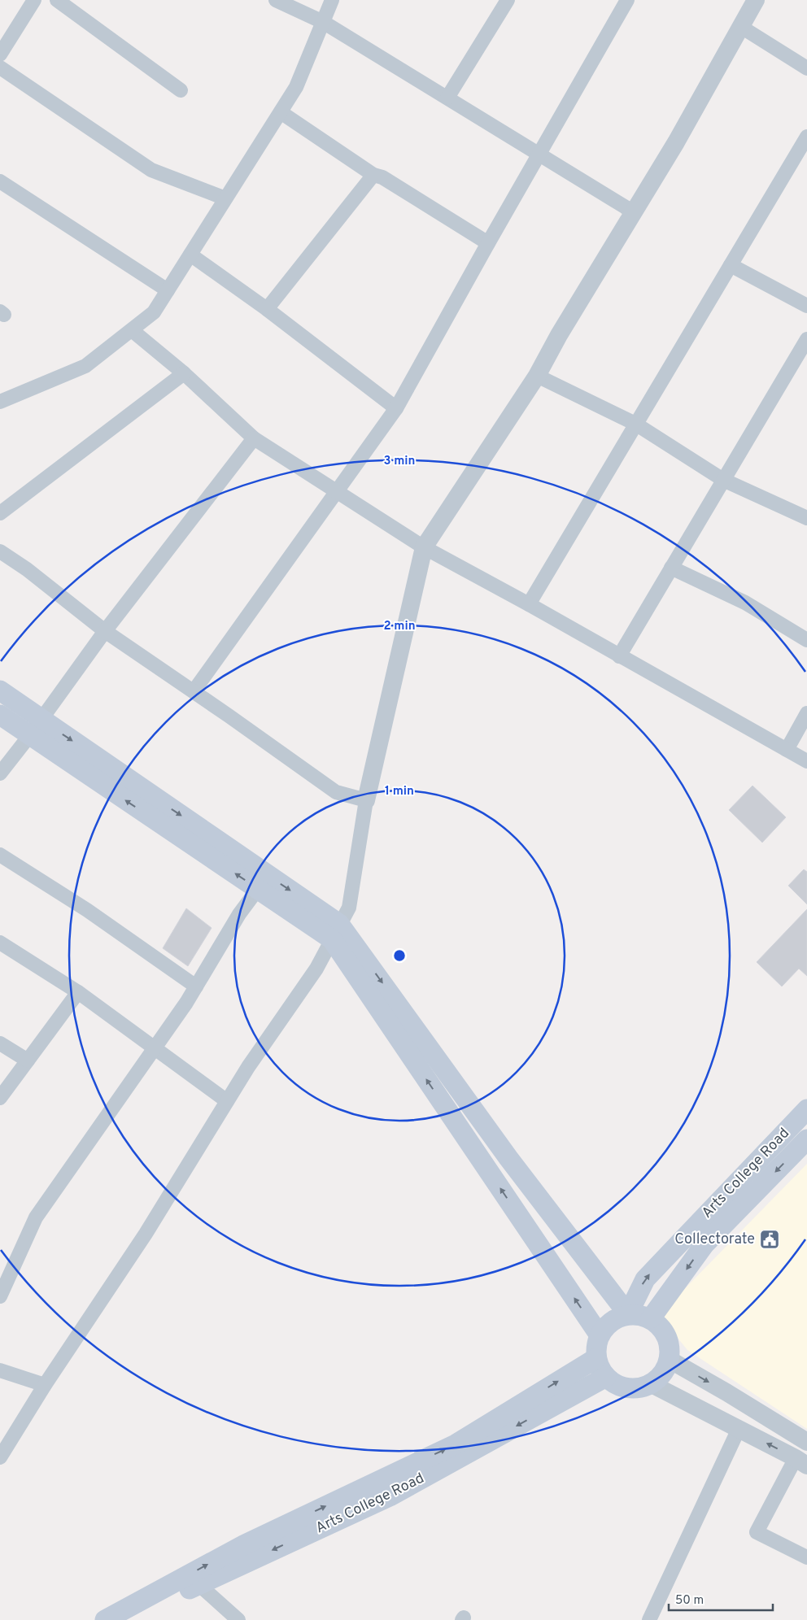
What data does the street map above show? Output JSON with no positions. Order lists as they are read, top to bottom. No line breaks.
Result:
{"streets":{"main road":["Arts College Road"]},"places":{"public building":["Collectorate"]},"scale_bar":"50 m","rings":["3 min","2 min","1 min"]}
